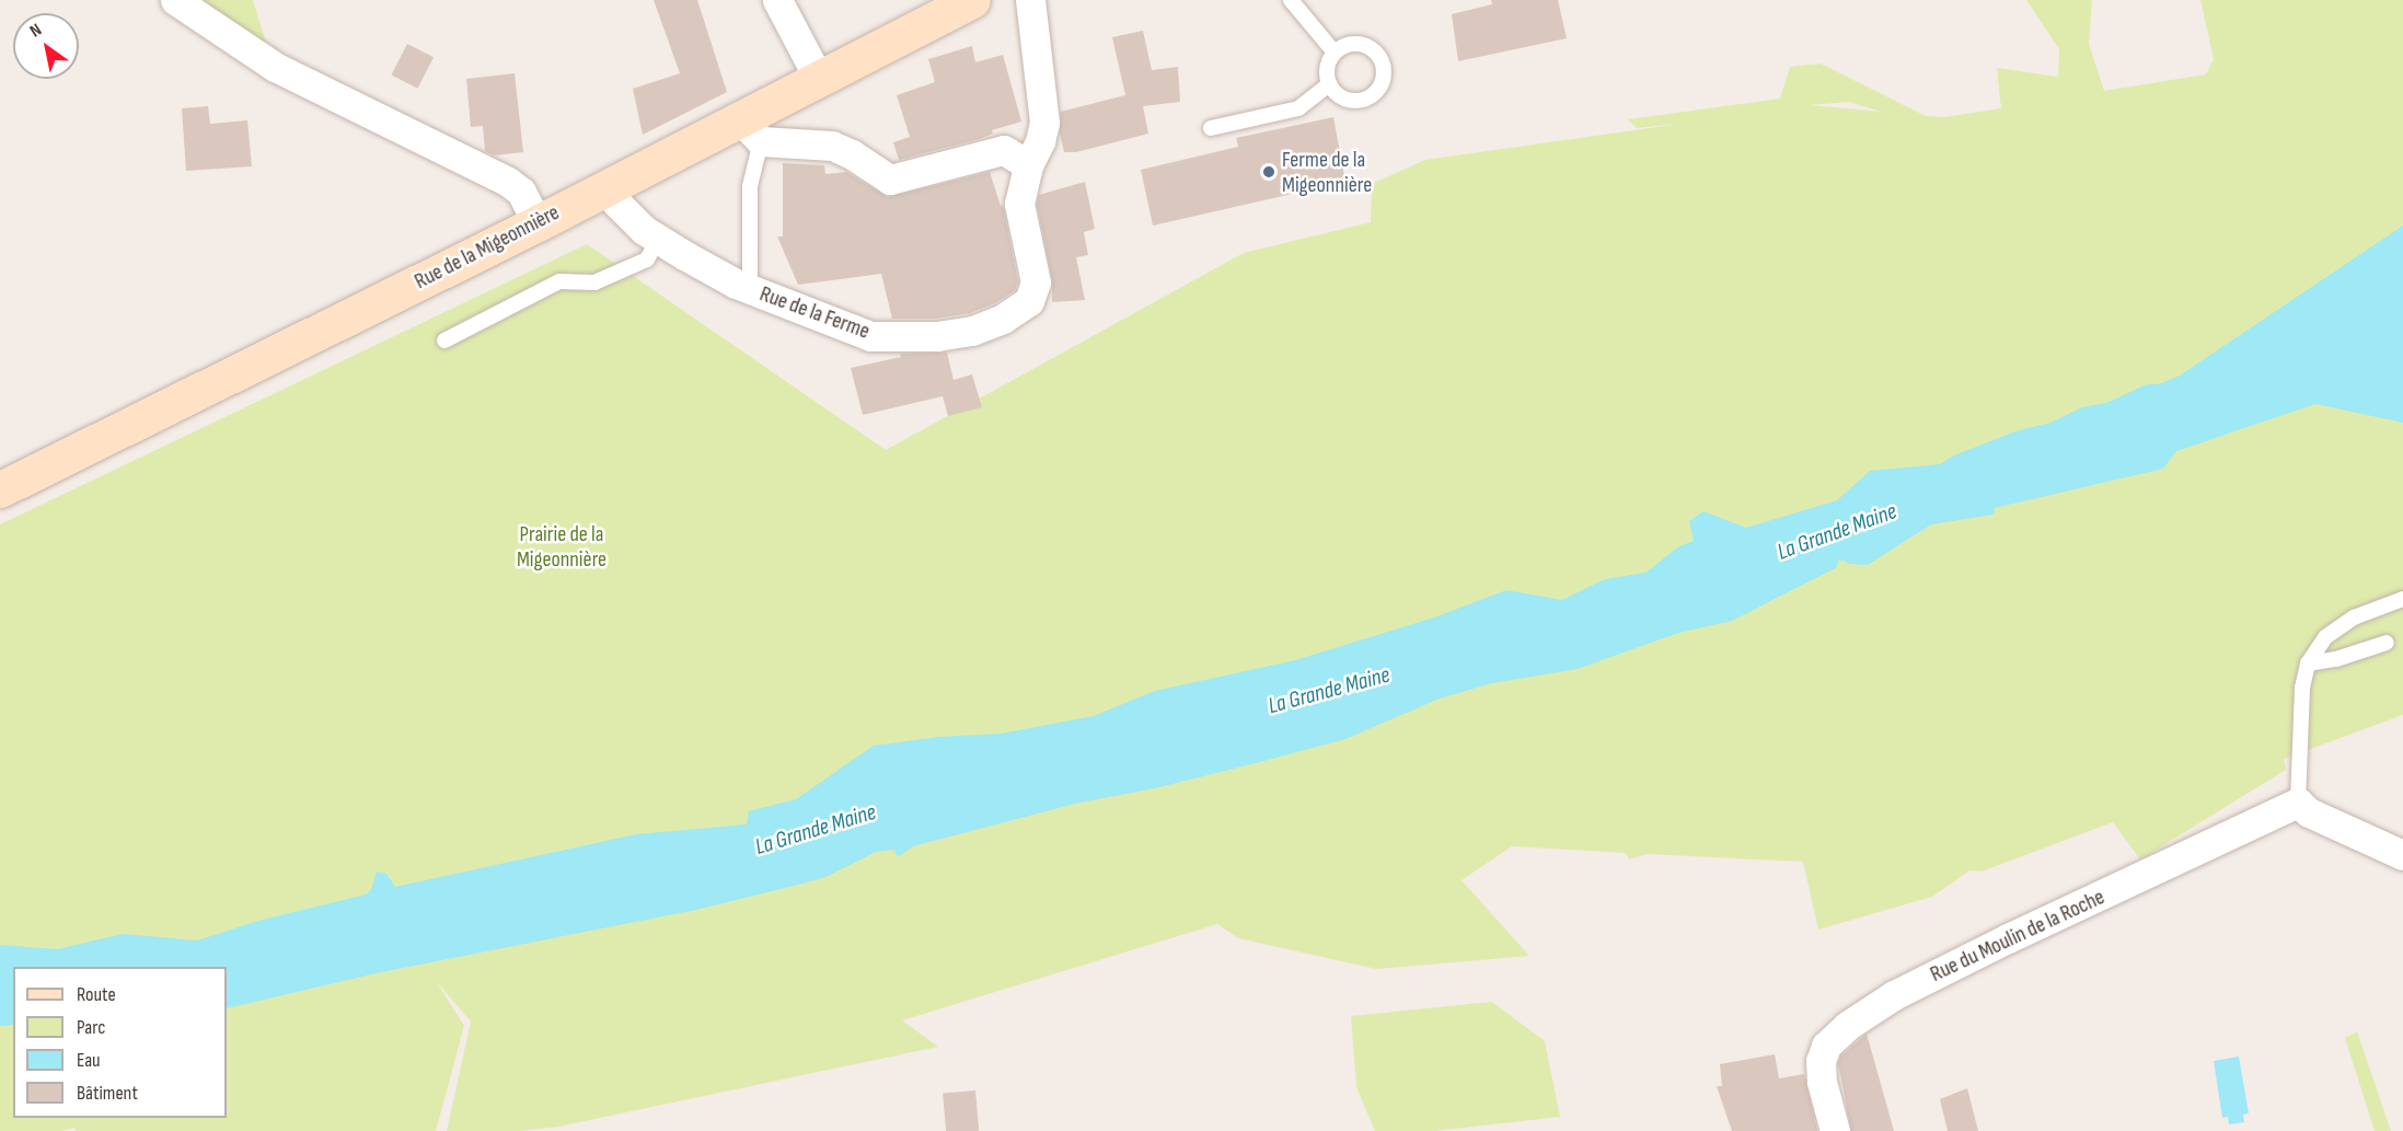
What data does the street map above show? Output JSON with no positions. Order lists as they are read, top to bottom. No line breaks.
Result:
{"streets":{"street":["Rue de la Migeonnière","Rue de la Ferme","Rue du Moulin de la Roche"]},"crossings":[["Rue de la Migeonnière","Rue de la Ferme"]],"water":["La Grande Maine"],"parks":["Prairie de la Migeonnière"],"places":["Ferme de la Migeonnière"],"legend":["Route","Parc","Eau","Bâtiment"],"north":"top left"}
